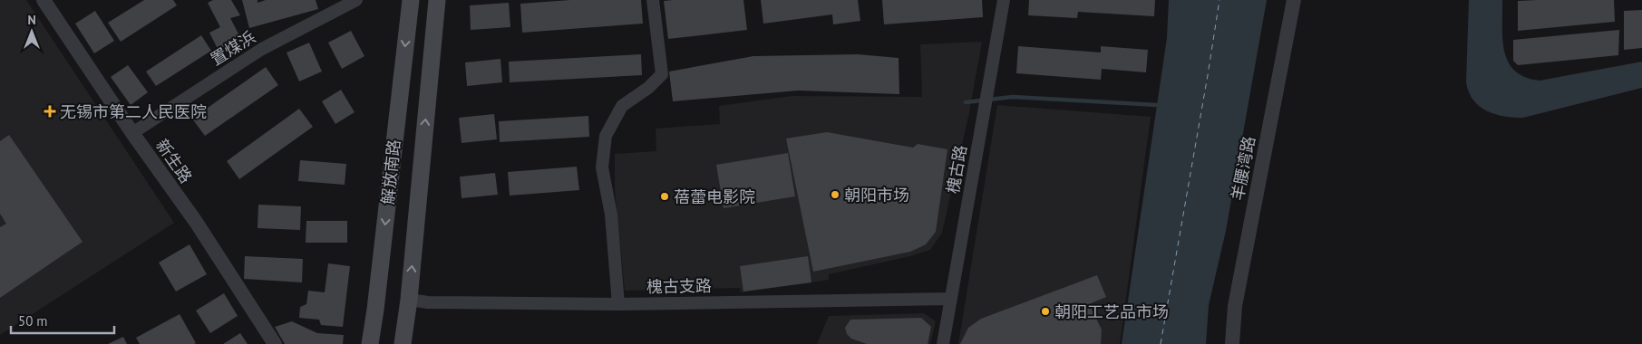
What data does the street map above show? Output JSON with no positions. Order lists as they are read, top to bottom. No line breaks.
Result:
{"streets":{"main road":["解放南路"],"street":["置煤浜","新生路","羊腰湾路","槐古路","槐古支路"]},"crossings":[["置煤浜","新生路"],["槐古路","槐古支路"],["解放南路","槐古支路"]],"places":{"health":["无锡市第二人民医院"],"other":["朝阳市场","蓓蕾电影院","朝阳工艺品市场"]},"scale_bar":"50 m","north":"top"}
